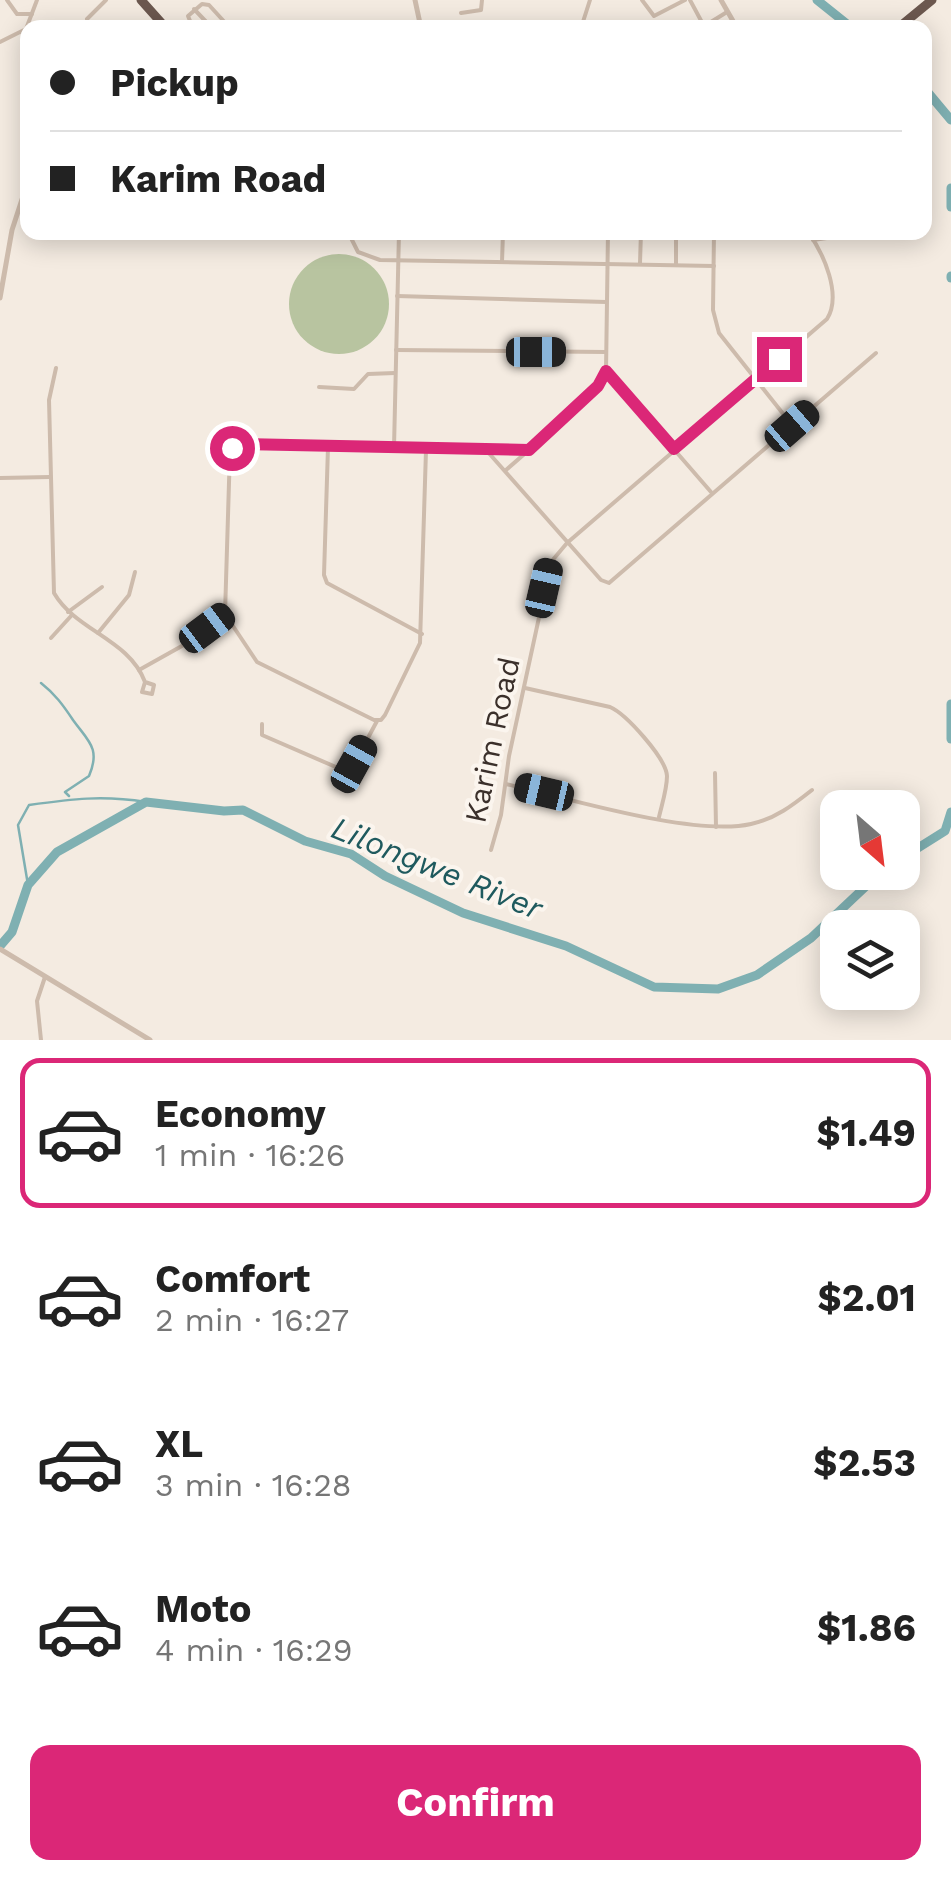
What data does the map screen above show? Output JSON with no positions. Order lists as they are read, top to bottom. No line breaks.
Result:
{"streets":{"street":["Karim Road"]},"water":["Lilongwe River"],"north":"bottom right","page":{"banner":["Pickup","Karim Road"],"list":[{"name":"Economy","note":"1 min · 16:26","value":"$1.49"},{"name":"Comfort","note":"2 min · 16:27","value":"$2.01"},{"name":"XL","note":"3 min · 16:28","value":"$2.53"},{"name":"Moto","note":"4 min · 16:29","value":"$1.86"}],"buttons":"Confirm"}}
